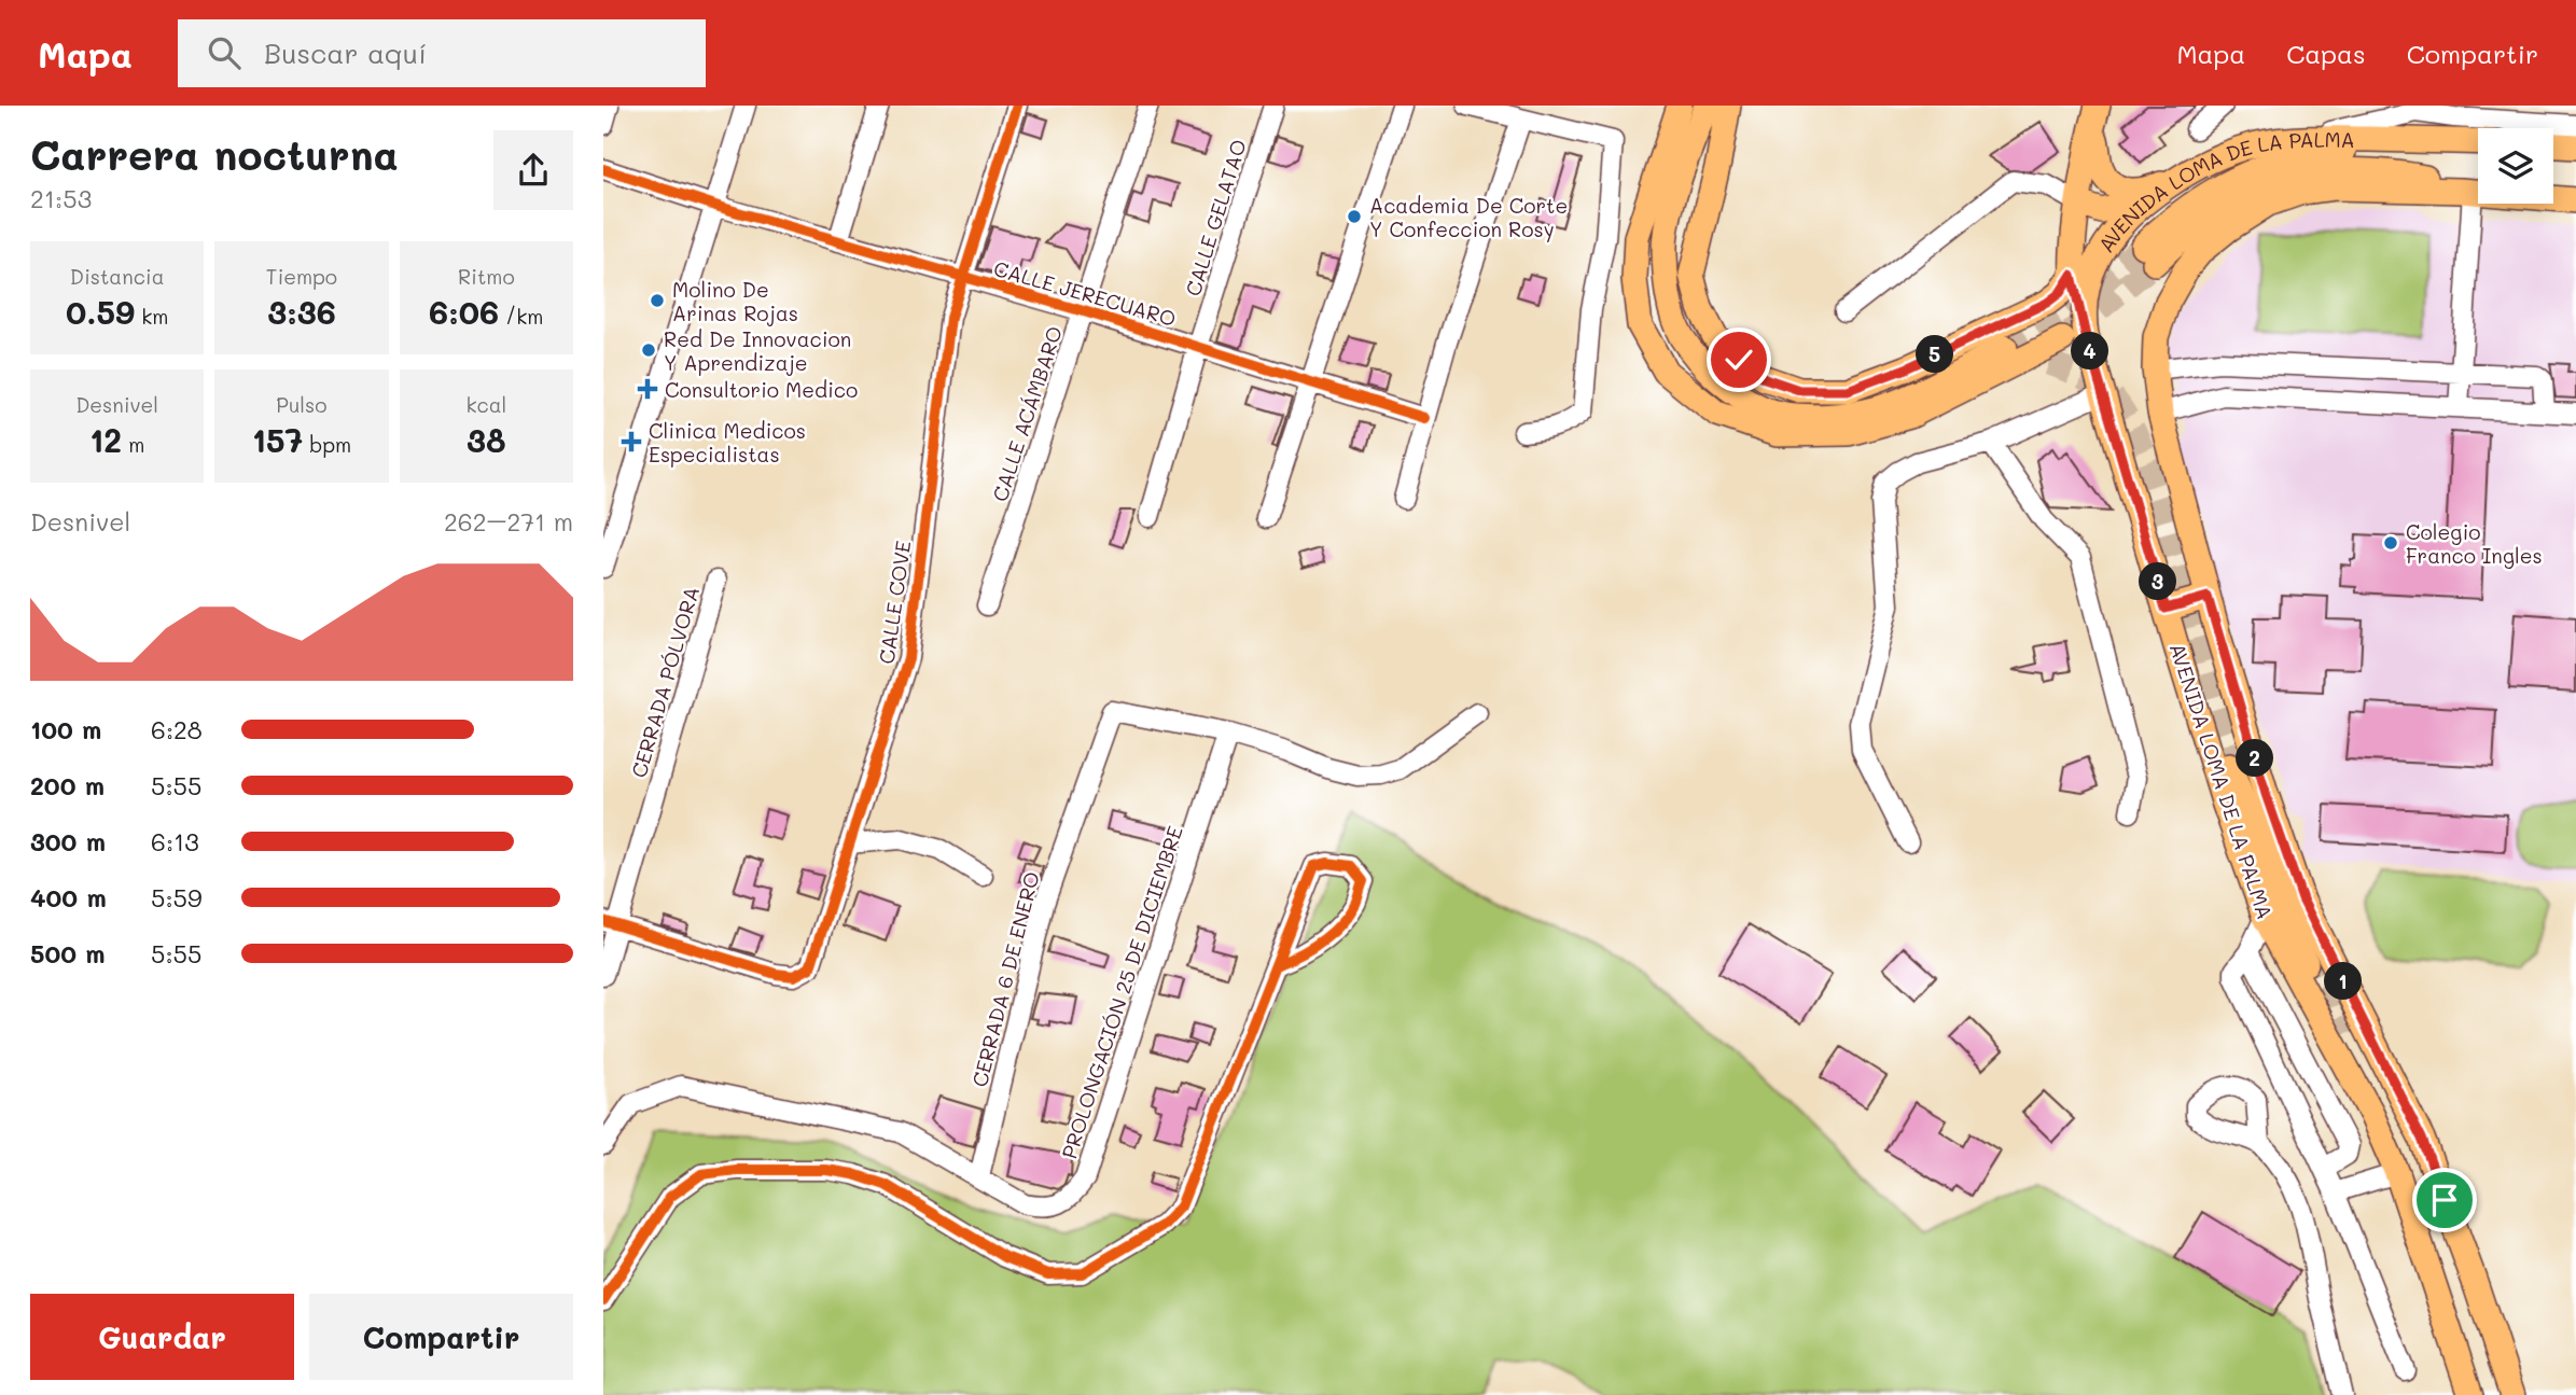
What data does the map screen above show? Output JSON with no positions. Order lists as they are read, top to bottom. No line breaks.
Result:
{"streets":{"main road":["AVENIDA LOMA DE LA PALMA"],"street":["CALLE GELATAO","CALLE JERECUARO","CALLE ACÁMBARO","CALLE COVE","CERRADA PÓLVORA","CERRADA 6 DE ENERO","PROLONGACIÓN 25 DE DICIEMBRE"]},"crossings":[["CALLE GELATAO","CALLE JERECUARO"],["CALLE JERECUARO","CALLE ACÁMBARO"],["CALLE JERECUARO","CALLE COVE"],["CALLE COVE","CERRADA PÓLVORA"],["CERRADA 6 DE ENERO","PROLONGACIÓN 25 DE DICIEMBRE"]],"places":{"other":["Academia De Corte Y Confeccion Rosy","Molino De Arinas Rojas","Red De Innovacion Y Aprendizaje","Colegio Franco Ingles"],"health":["Consultorio Medico","Clinica Medicos Especialistas"]},"page":{"header":"Mapa","search":"Buscar aquí","nav":["Mapa","Capas","Compartir"],"heading":["Carrera nocturna","21:53"],"stats":[["Distancia","0.59 km"],["Tiempo","3:36"],["Ritmo","6:06 /km"],["Desnivel","12 m"],["Pulso","157 bpm"],["kcal","38"]],"pins":["4","5","3","2","1"],"chart":["Desnivel","262–271 m"],"list":[{"name":"100 m","note":"6:28"},{"name":"200 m","note":"5:55"},{"name":"300 m","note":"6:13"},{"name":"400 m","note":"5:59"},{"name":"500 m","note":"5:55"}],"buttons":["Guardar","Compartir"]}}
